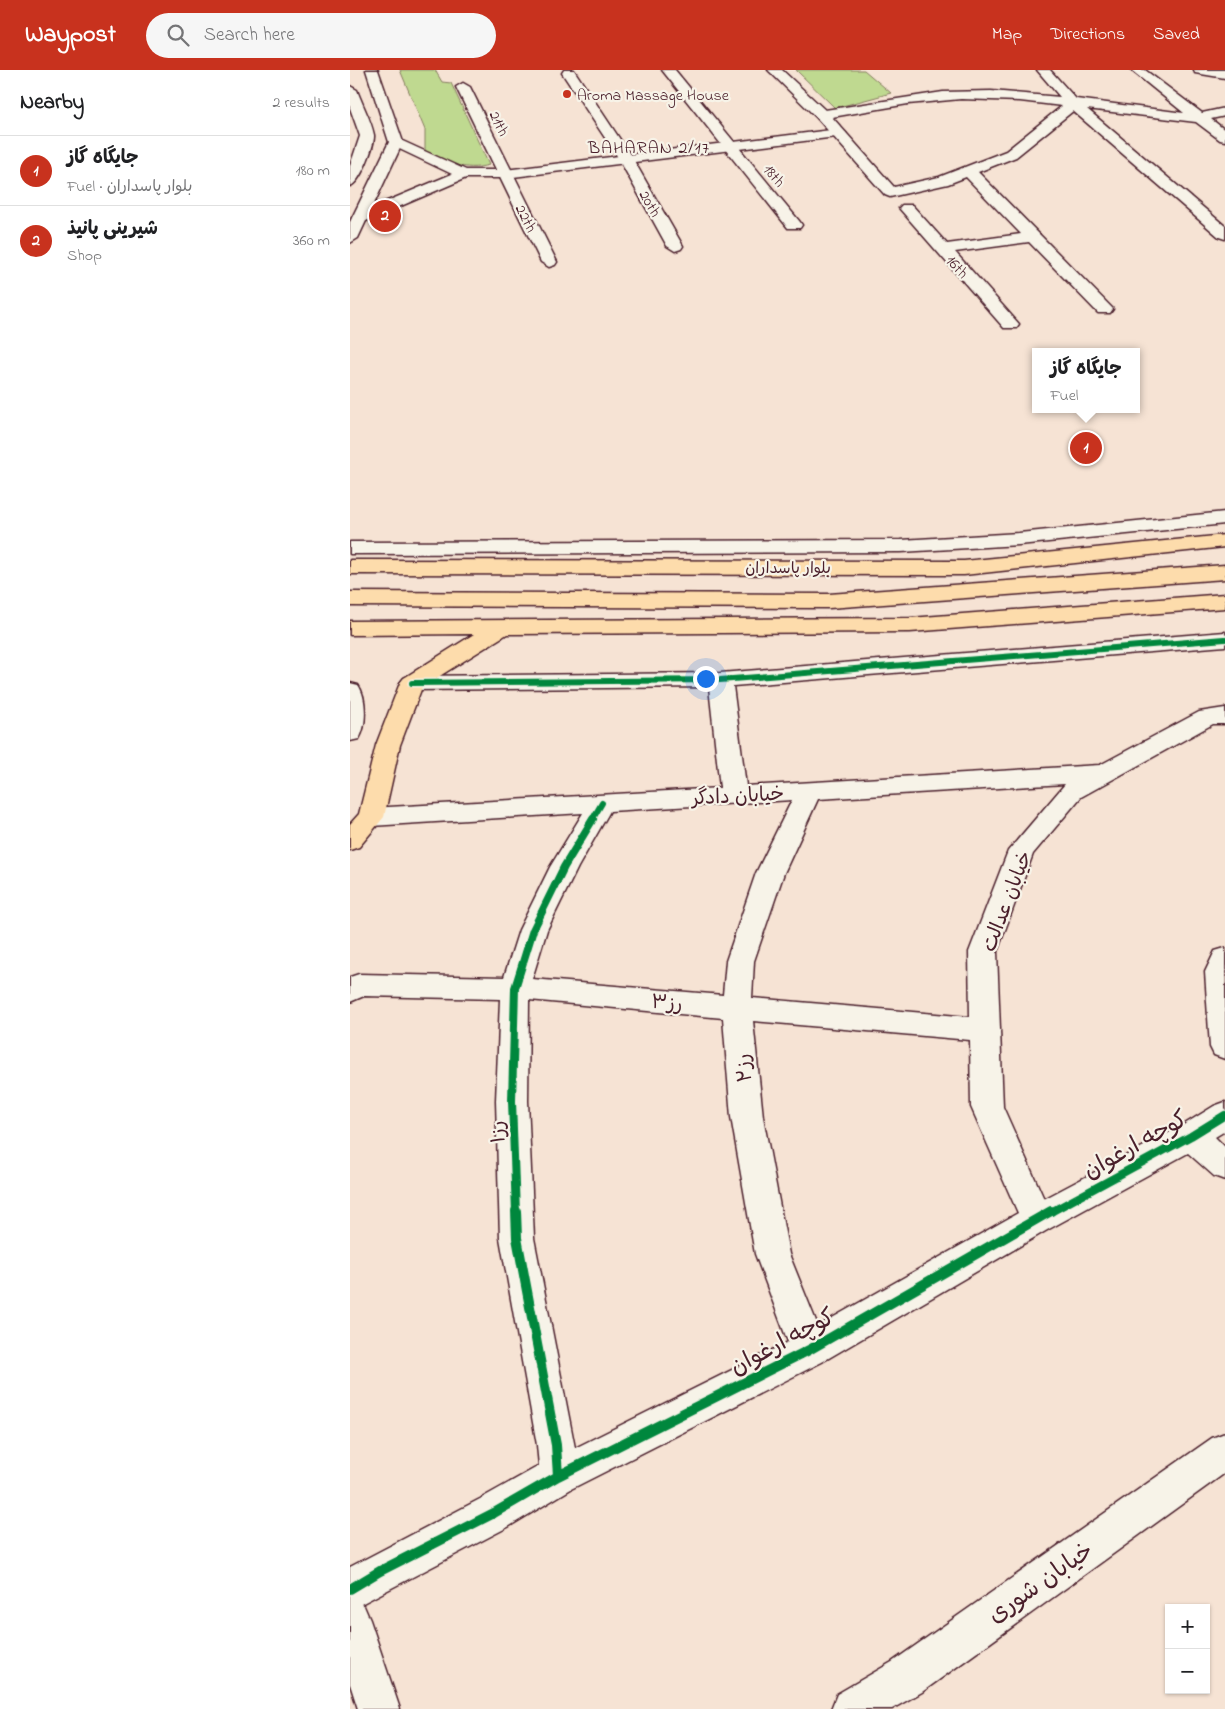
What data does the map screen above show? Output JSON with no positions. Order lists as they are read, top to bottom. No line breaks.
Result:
{"streets":{"main road":["بلوار پاسداران"],"street":["21th","18th","20th","22th","16th","خیابان دادگر","خیابان عدالت","رز۳","رز۲","رز۱","کوچه ارغوان","خیابان شوری"]},"crossings":[["21th","22th"],["خیابان دادگر","خیابان عدالت"],["خیابان دادگر","رز۲"],["خیابان دادگر","رز۱"],["خیابان عدالت","رز۳"],["خیابان عدالت","کوچه ارغوان"],["رز۳","رز۲"],["رز۳","رز۱"],["رز۲","کوچه ارغوان"],["رز۱","کوچه ارغوان"]],"districts":["BAHARAN 2/17"],"places":["Aroma Massage House"],"page":{"header":"Waypost","search":"Search here","nav":["Map","Directions","Saved"],"heading":["Nearby","2 results"],"list":[{"mark":"1","name":"جایگاه گاز","note":"Fuel · بلوار پاسداران","value":"180 m"},{"mark":"2","name":"شیرینی پانیذ","note":"Shop","value":"360 m"}],"pins":["2","1"],"popup":["جایگاه گاز","Fuel"],"map_buttons":["+","−"]}}
